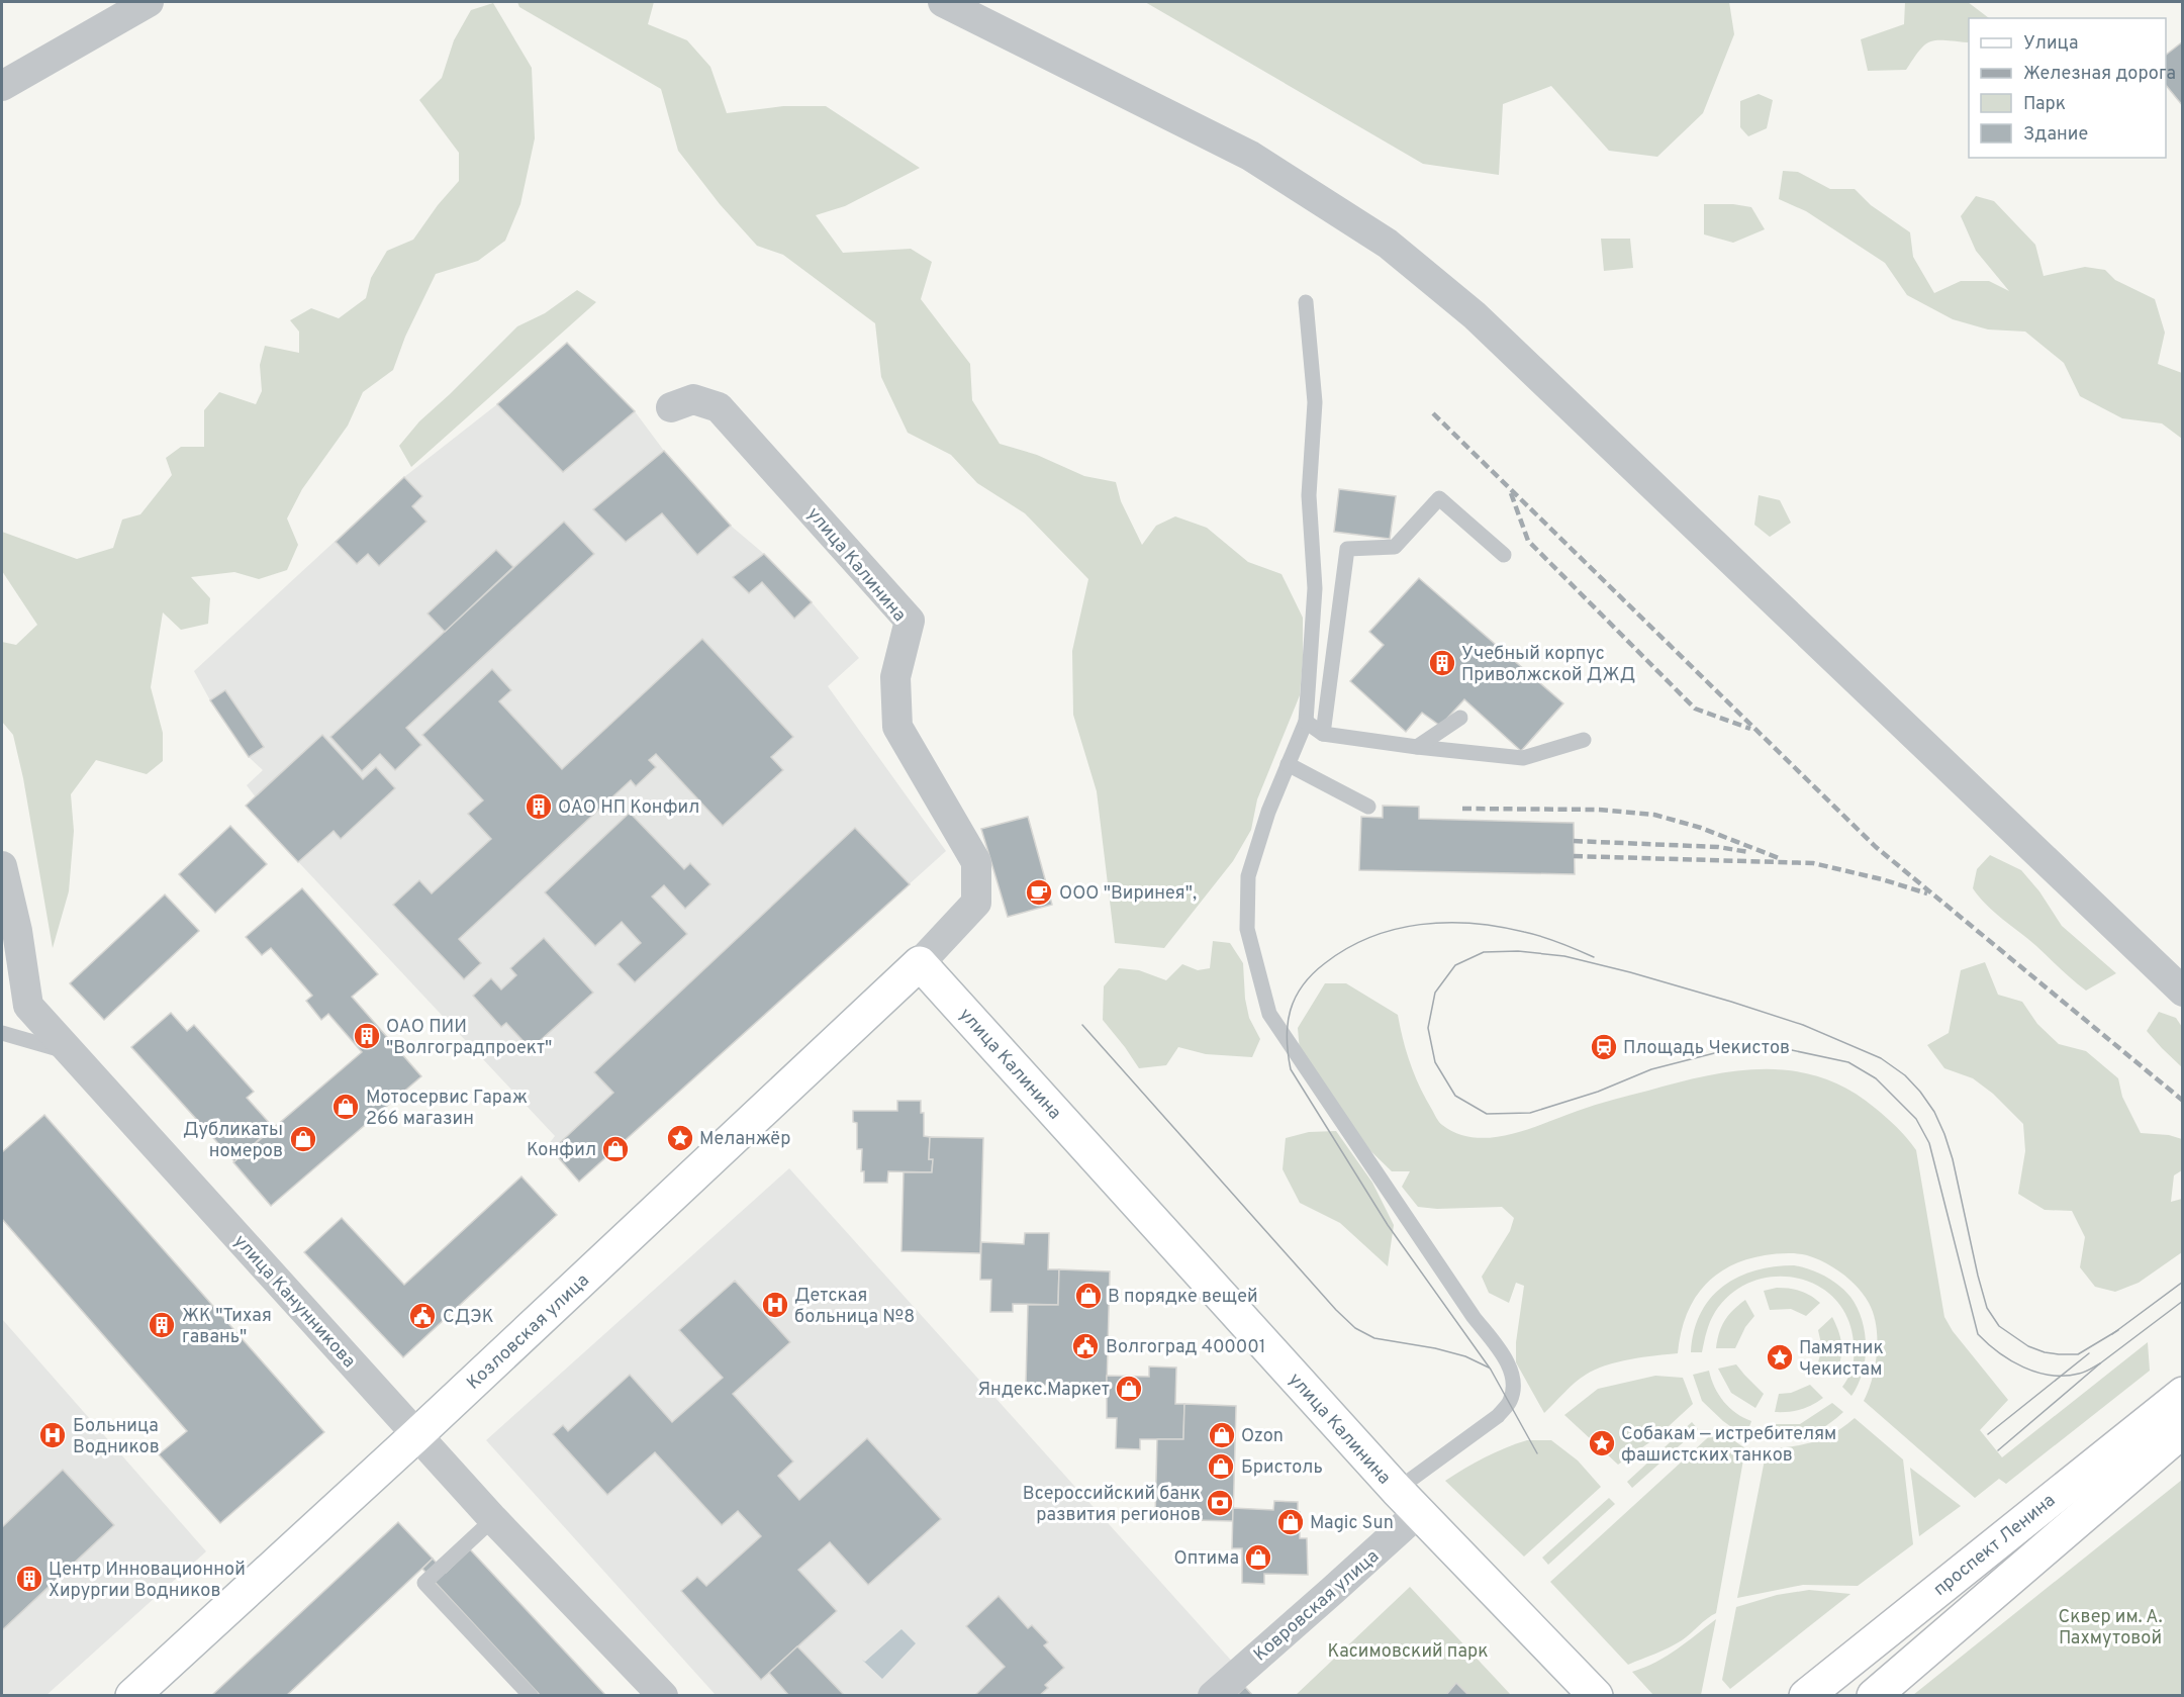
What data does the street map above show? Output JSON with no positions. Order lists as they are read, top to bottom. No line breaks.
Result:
{"streets":{"street":["улица Калинина","улица Канунникова","Козловская улица","проспект Ленина","Ковровская улица"]},"crossings":[["улица Калинина","Козловская улица"],["улица Калинина","Ковровская улица"],["улица Канунникова","Козловская улица"]],"parks":["Сквер им. А. Пахмутовой","Касимовский парк"],"places":{"building":["Учебный корпус Приволжской ДЖД","ОАО НП Конфил","ОАО ПИИ \"Волгоградпроект\"","ЖК \"Тихая гавань\"","Центр Инновационной Хирургии Водников"],"cafe":["ООО \"Виринея\","],"station":["Площадь Чекистов"],"shop":["Мотосервис Гараж 266 магазин","Дубликаты номеров","Конфил","В порядке вещей","Яндекс.Маркет","Ozon","Бристоль","Magic Sun","Оптима"],"place":["Меланжёр","Памятник Чекистам","Собакам — истребителям фашистских танков"],"hospital":["Детская больница №8","Больница Водников"],"public building":["СДЭК","Волгоград 400001"],"bank":["Всероссийский банк развития регионов"]},"legend":["Улица","Железная дорога","Парк","Здание"]}
